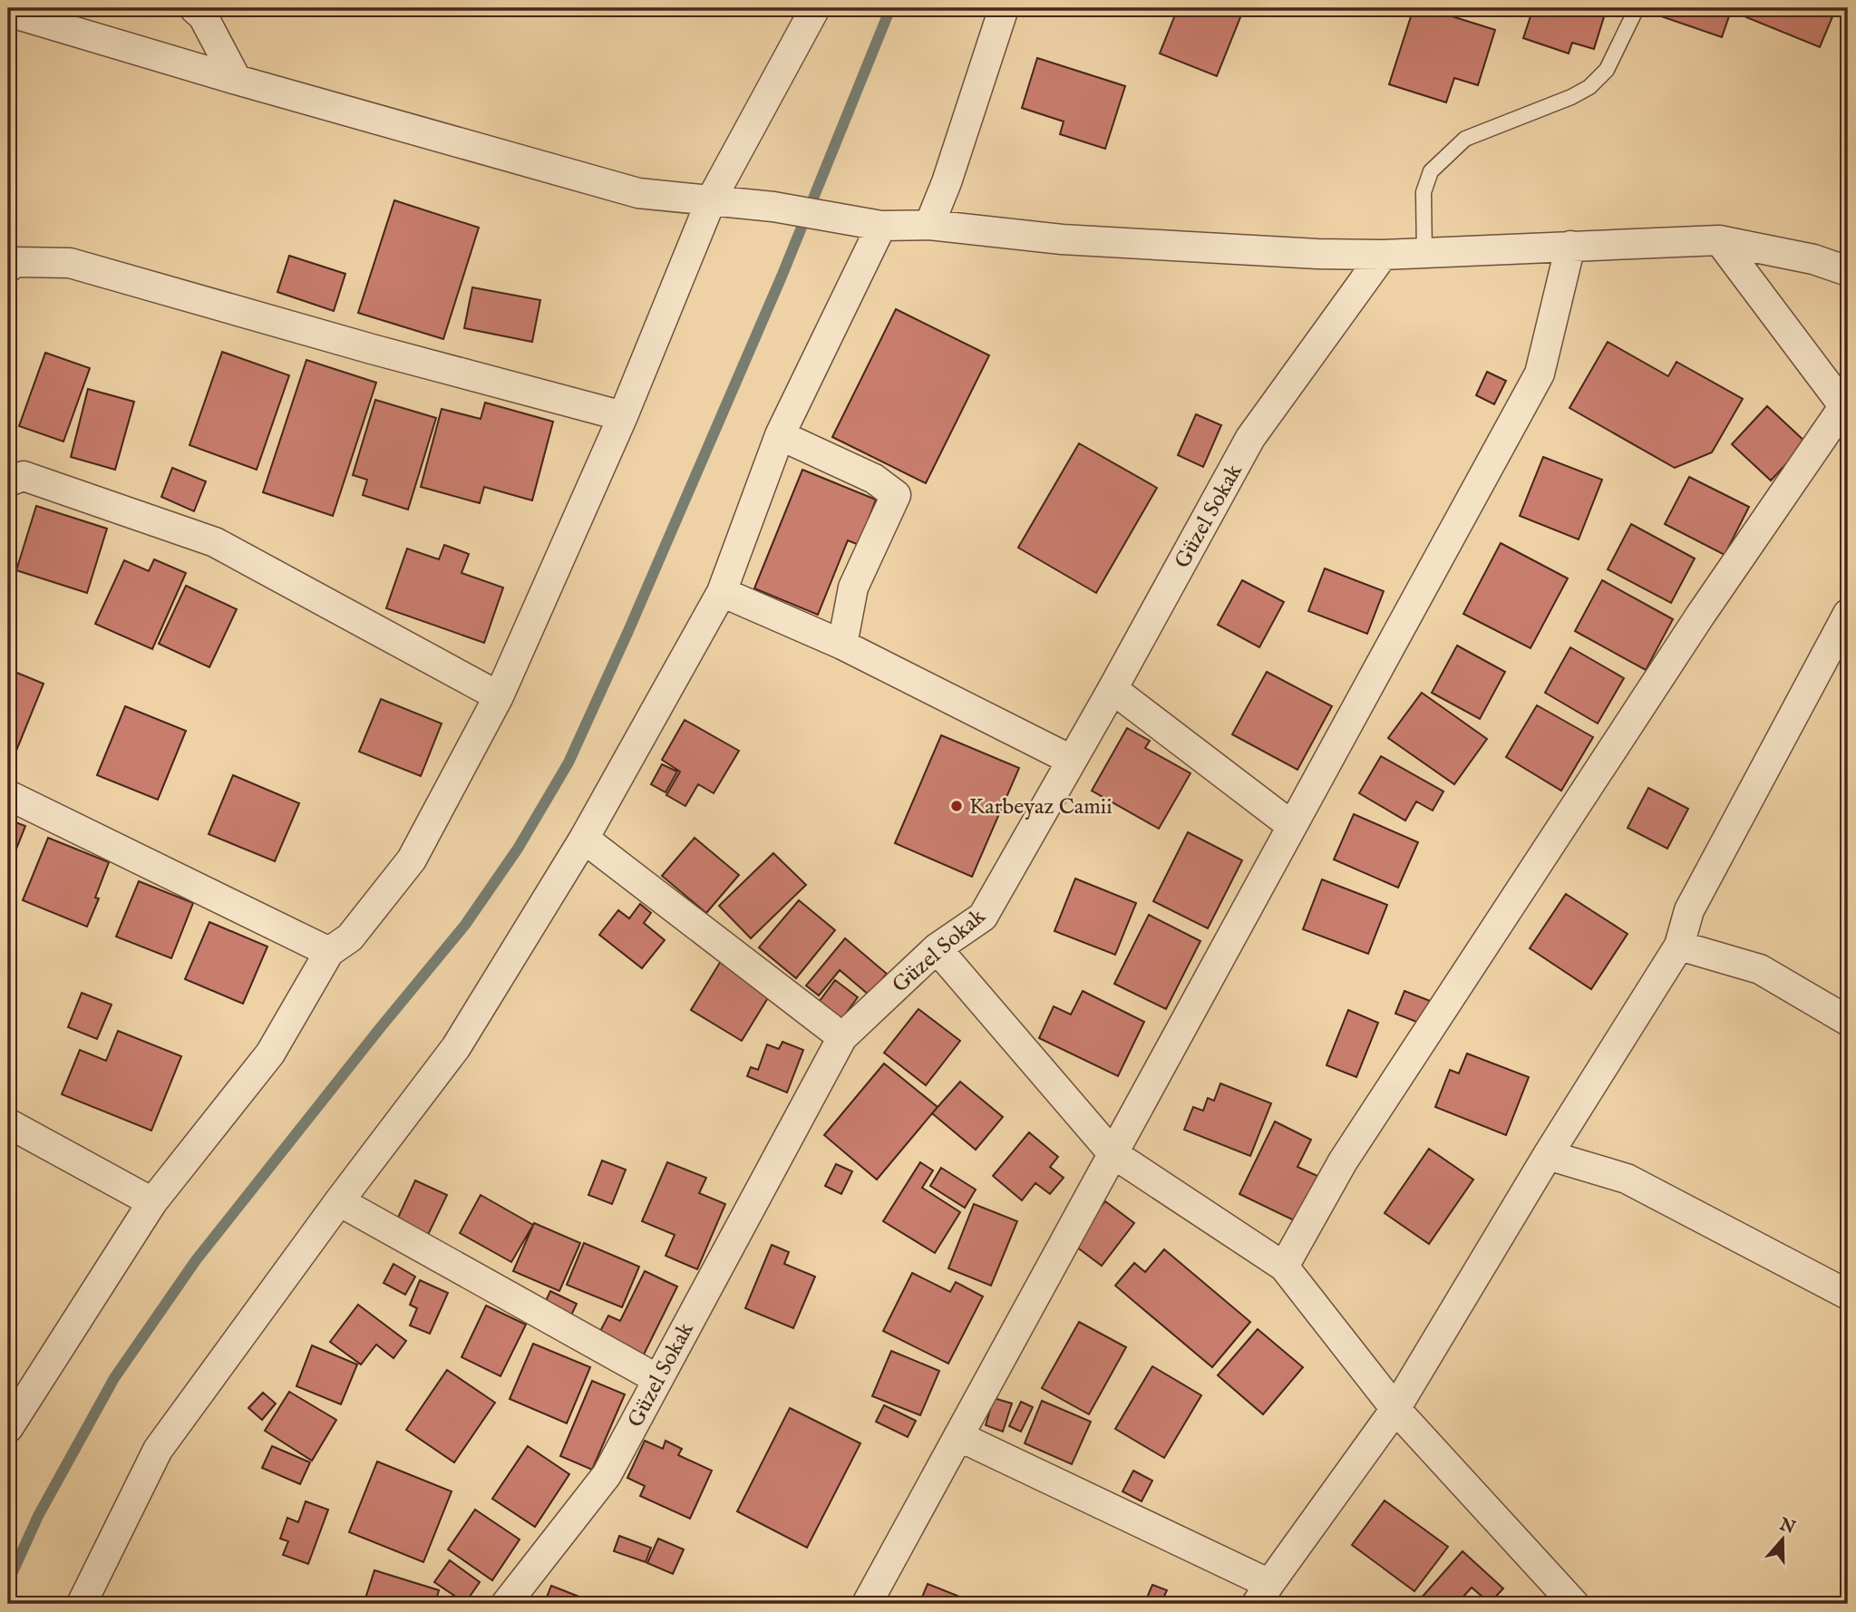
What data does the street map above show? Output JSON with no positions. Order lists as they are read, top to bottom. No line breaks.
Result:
{"streets":{"street":["Güzel Sokak"]},"places":["Karbeyaz Camii"],"north":"top"}
